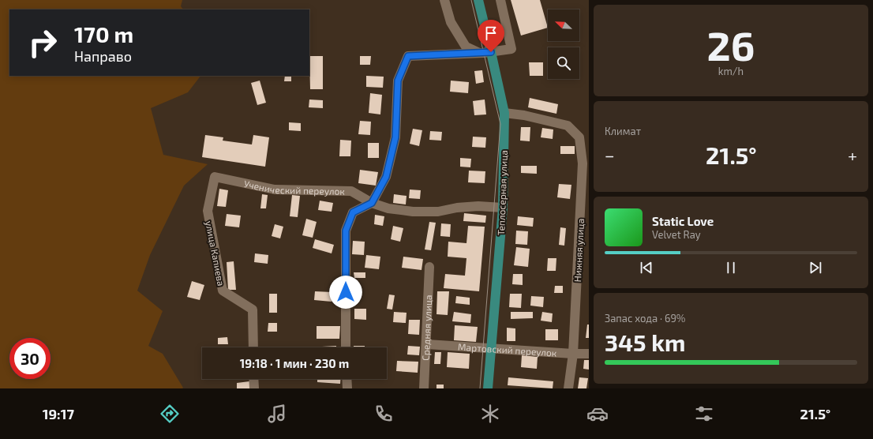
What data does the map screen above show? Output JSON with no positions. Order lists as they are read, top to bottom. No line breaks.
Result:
{"streets":{"main road":["Теплосерная улица"],"street":["Ученический переулок","Нижняя улица","улица Капиева","Средняя улица","Мартовский переулок"]},"crossings":[["Ученический переулок","Теплосерная улица"],["Ученический переулок","улица Капиева"],["Теплосерная улица","Нижняя улица"],["Теплосерная улица","Мартовский переулок"],["Нижняя улица","Мартовский переулок"],["Средняя улица","Мартовский переулок"]],"north":"top left","page":{"tile":[["26","km/h"],"Климат",["Запас хода · 69%","345 km"]],"turn":["170 m","Направо"],"heat":["−","21.5°","+"],"song":["Static Love","Velvet Ray"],"limit":"30","trip":"19:18 · 1 мин · 230 m","tabs":["19:17","21.5°"]}}
